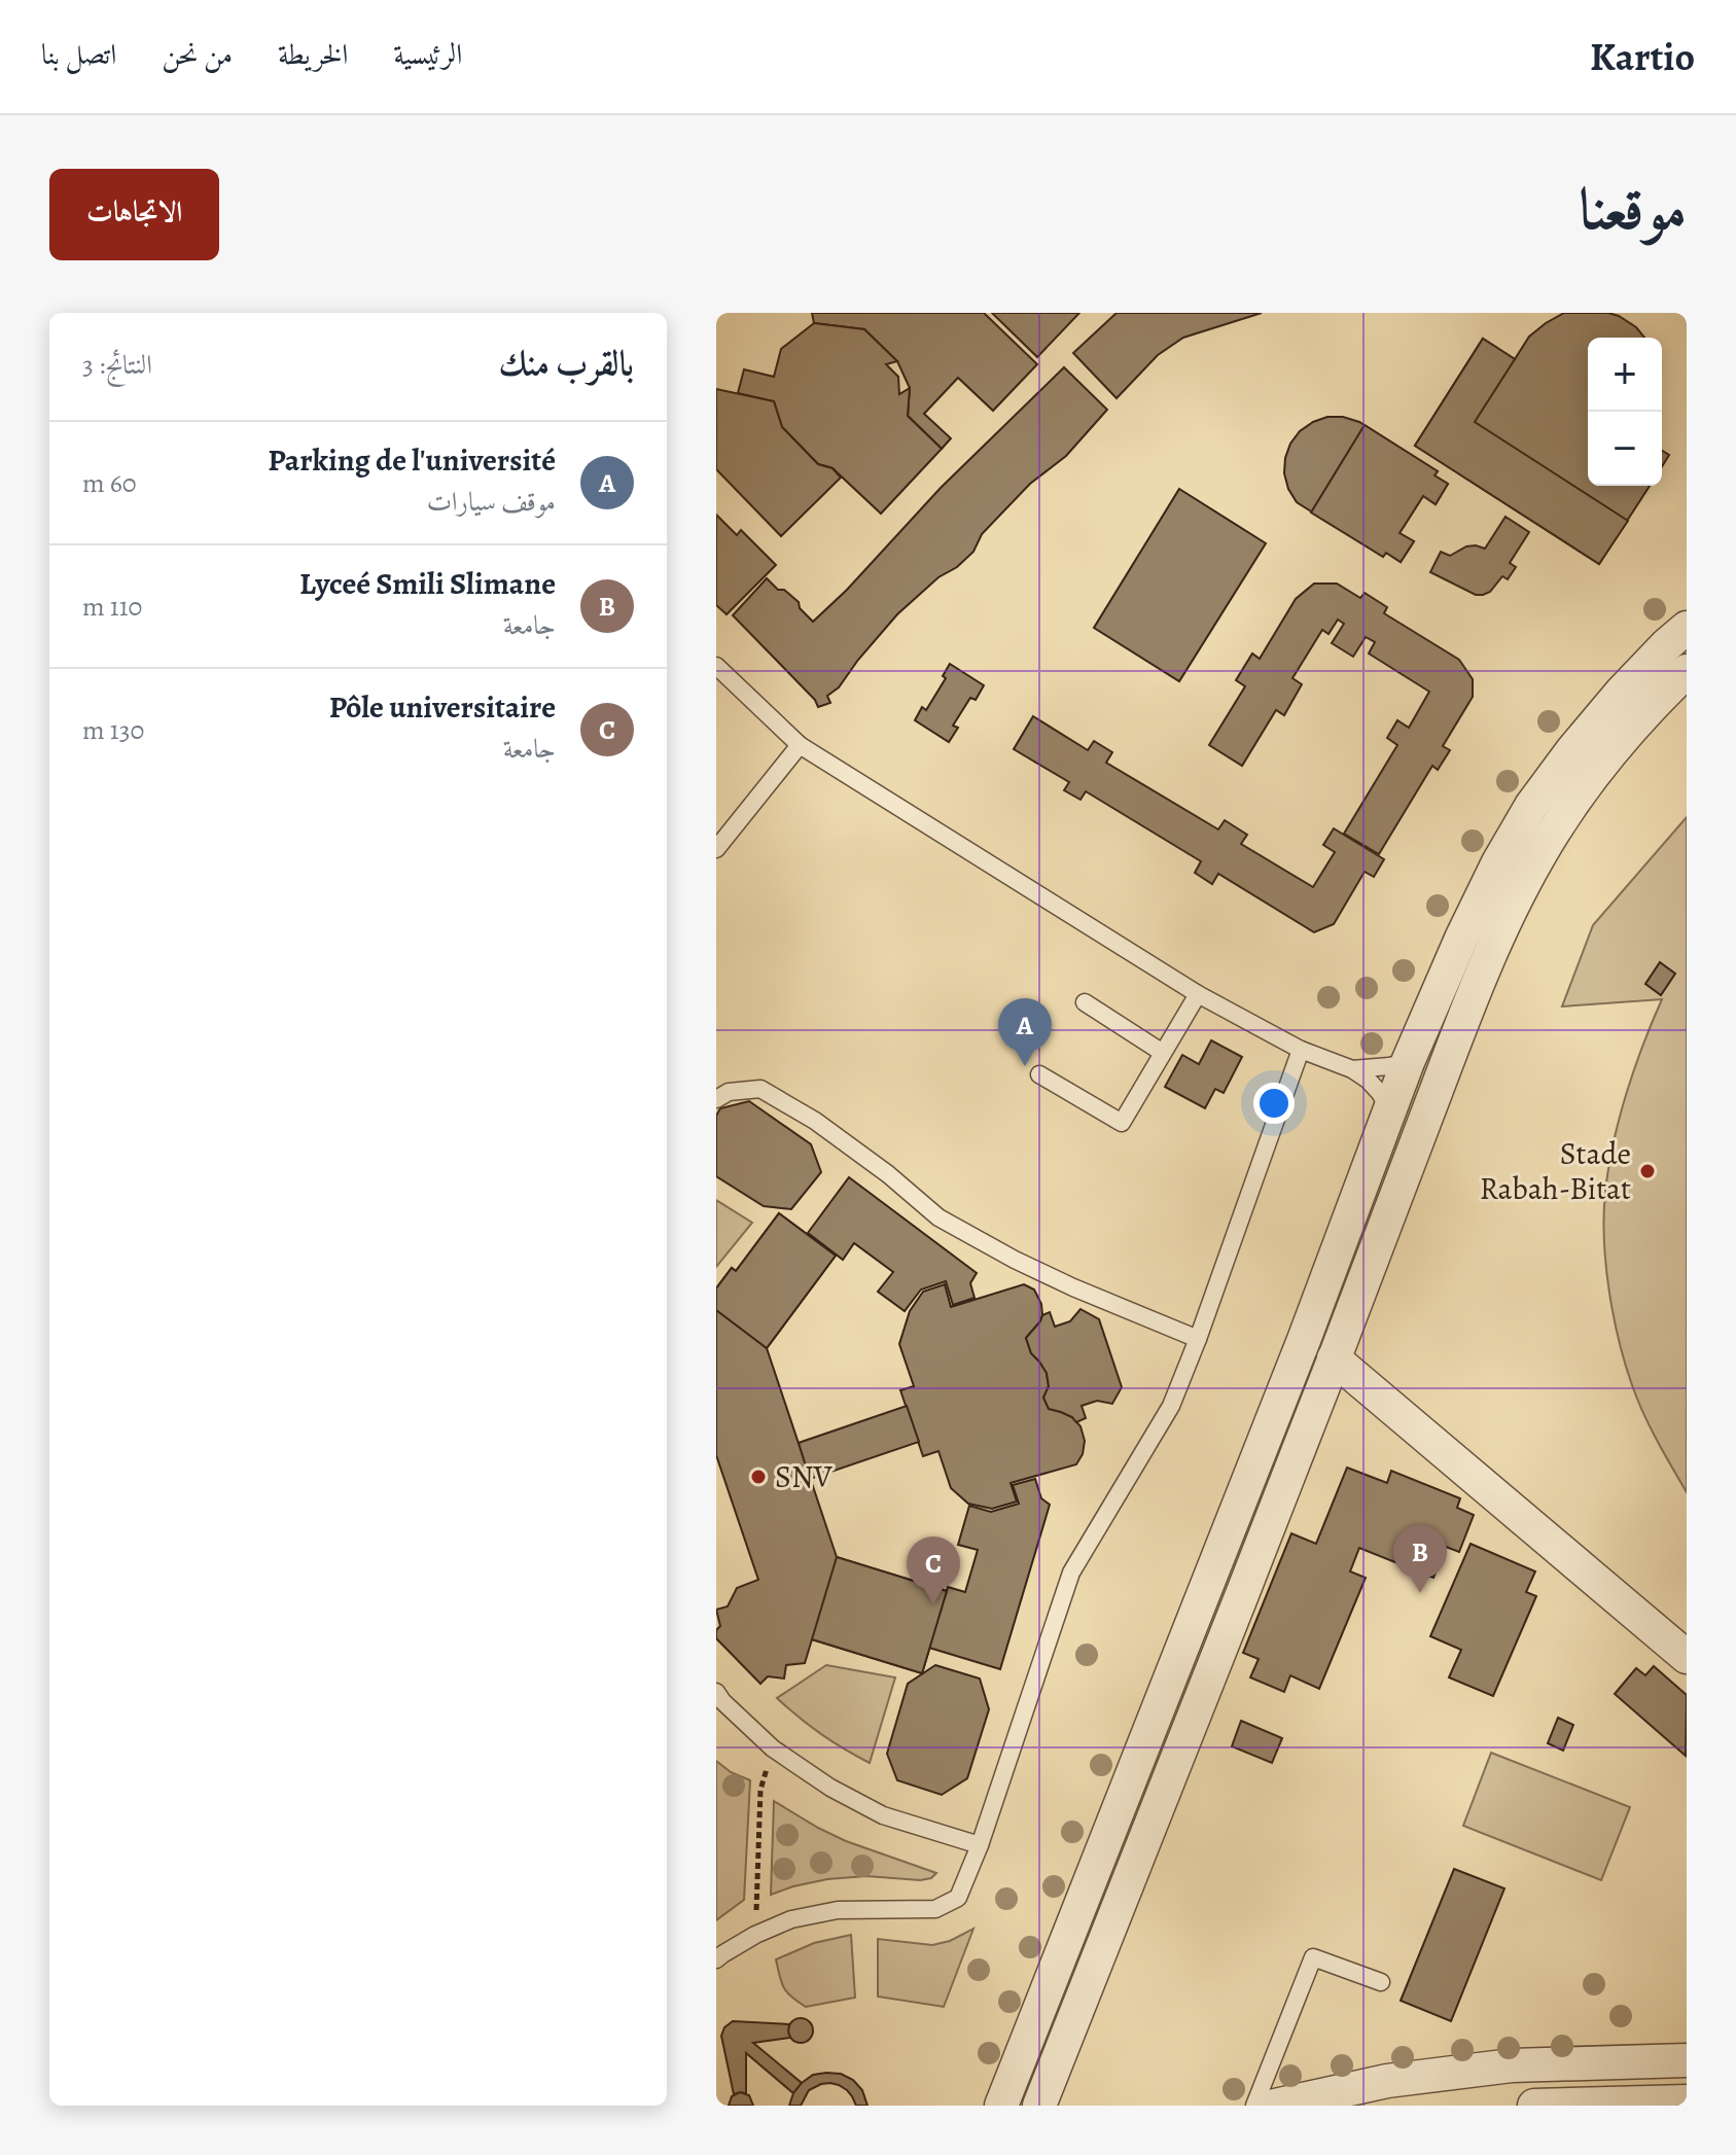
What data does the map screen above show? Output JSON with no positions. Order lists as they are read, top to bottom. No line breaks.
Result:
{"places":["Stade Rabah-Bitat","SNV"],"page":{"header":"Kartio","nav":["الرئيسية","الخريطة","من نحن","اتصل بنا"],"title":"موقعنا","buttons":"الاتجاهات","heading":["بالقرب منك","النتائج: 3"],"map_buttons":["+","−"],"list":[{"mark":"A","name":"Parking de l'université","note":"موقف سيارات","value":"60 m"},{"mark":"B","name":"Lyceé Smili Slimane","note":"جامعة","value":"110 m"},{"mark":"C","name":"Pôle universitaire","note":"جامعة","value":"130 m"}],"pins":["A","B","C"]}}
